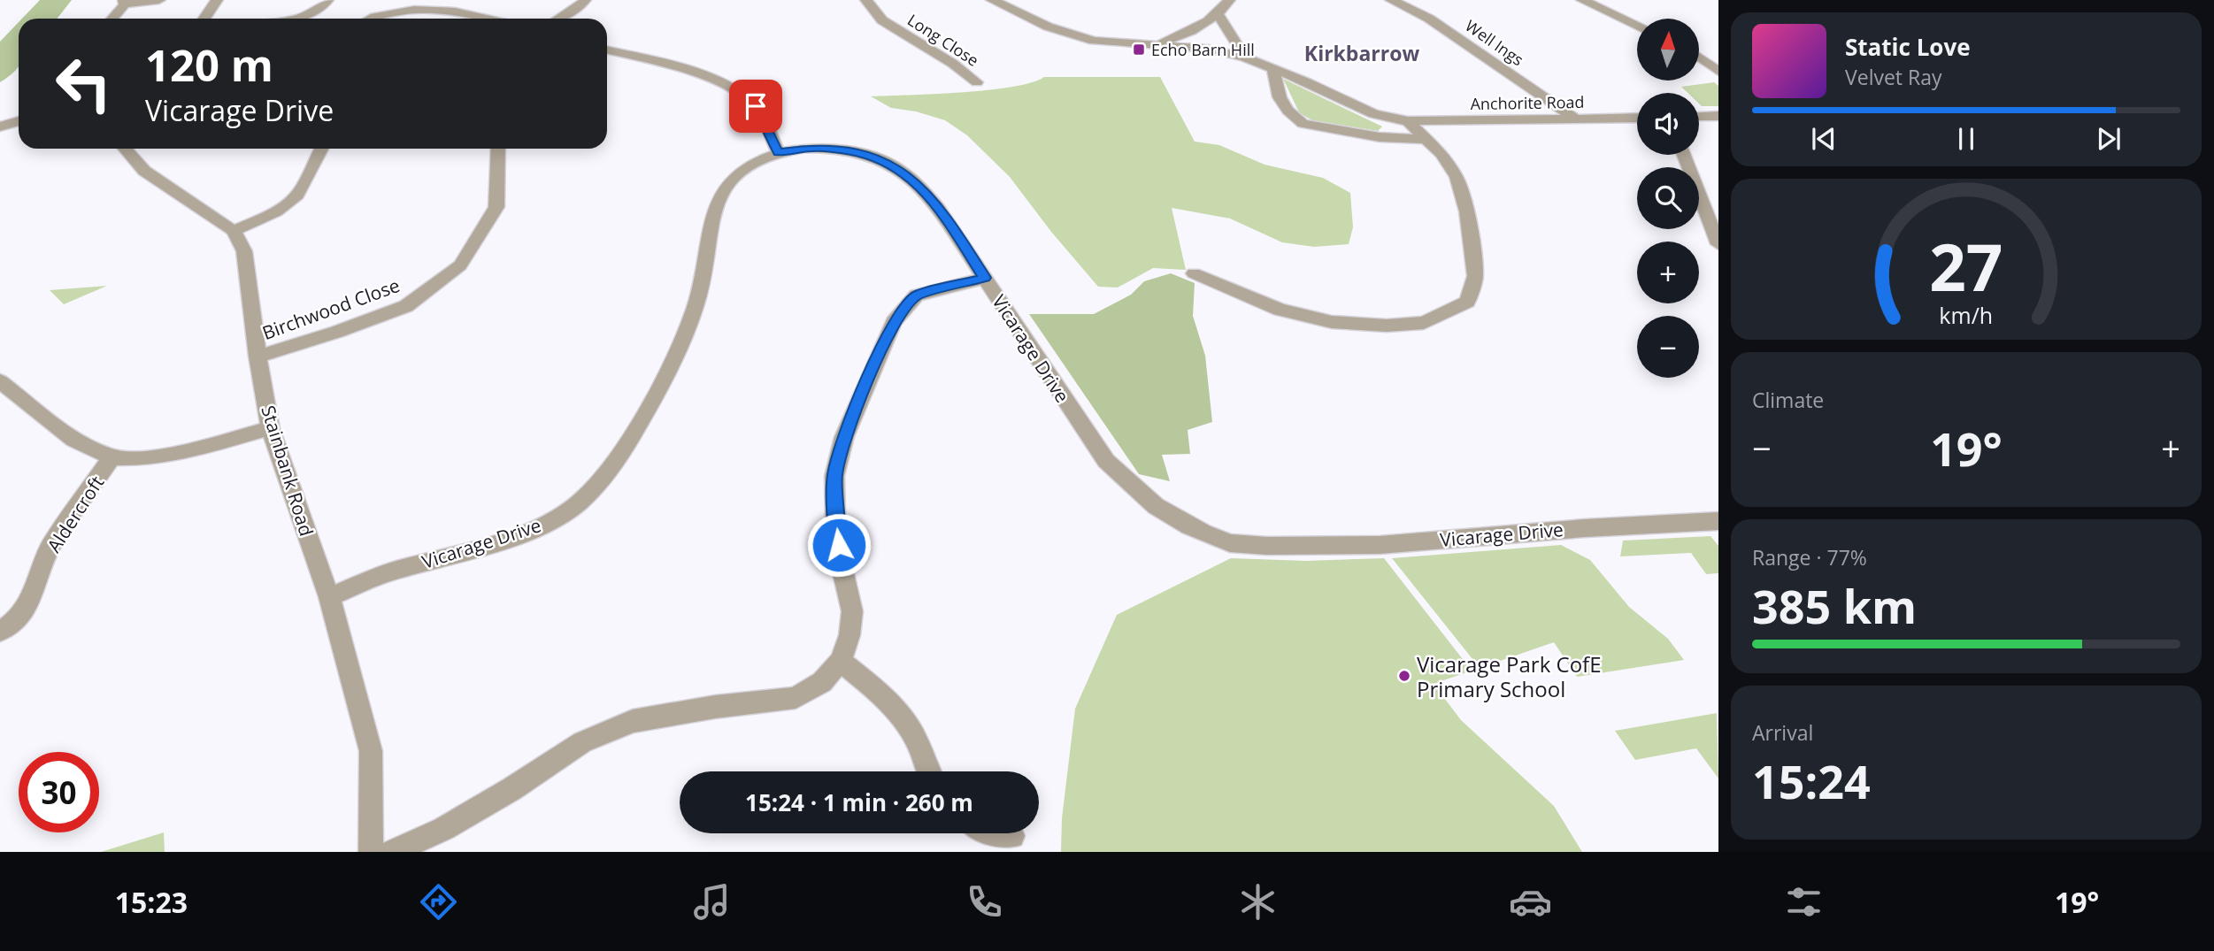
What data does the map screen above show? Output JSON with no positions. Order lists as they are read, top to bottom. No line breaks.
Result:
{"streets":{"street":["Long Close","Well Ings","Anchorite Road","Birchwood Close","Vicarage Drive","Stainbank Road","Aldercroft"]},"crossings":[["Well Ings","Anchorite Road"],["Birchwood Close","Stainbank Road"],["Vicarage Drive","Stainbank Road"]],"districts":["Kirkbarrow"],"places":{"transit":["Echo Barn Hill"],"other":["Vicarage Park CofE Primary School"]},"north":"top","page":{"map_buttons":["+","−"],"turn":["120 m","Vicarage Drive"],"song":["Static Love","Velvet Ray"],"tile":["Climate",["Range · 77%","385 km"],["Arrival","15:24"]],"heat":["−","19°","+"],"limit":"30","trip":"15:24 · 1 min · 260 m","tabs":["15:23","19°"],"gauge":["27","km/h"]}}
